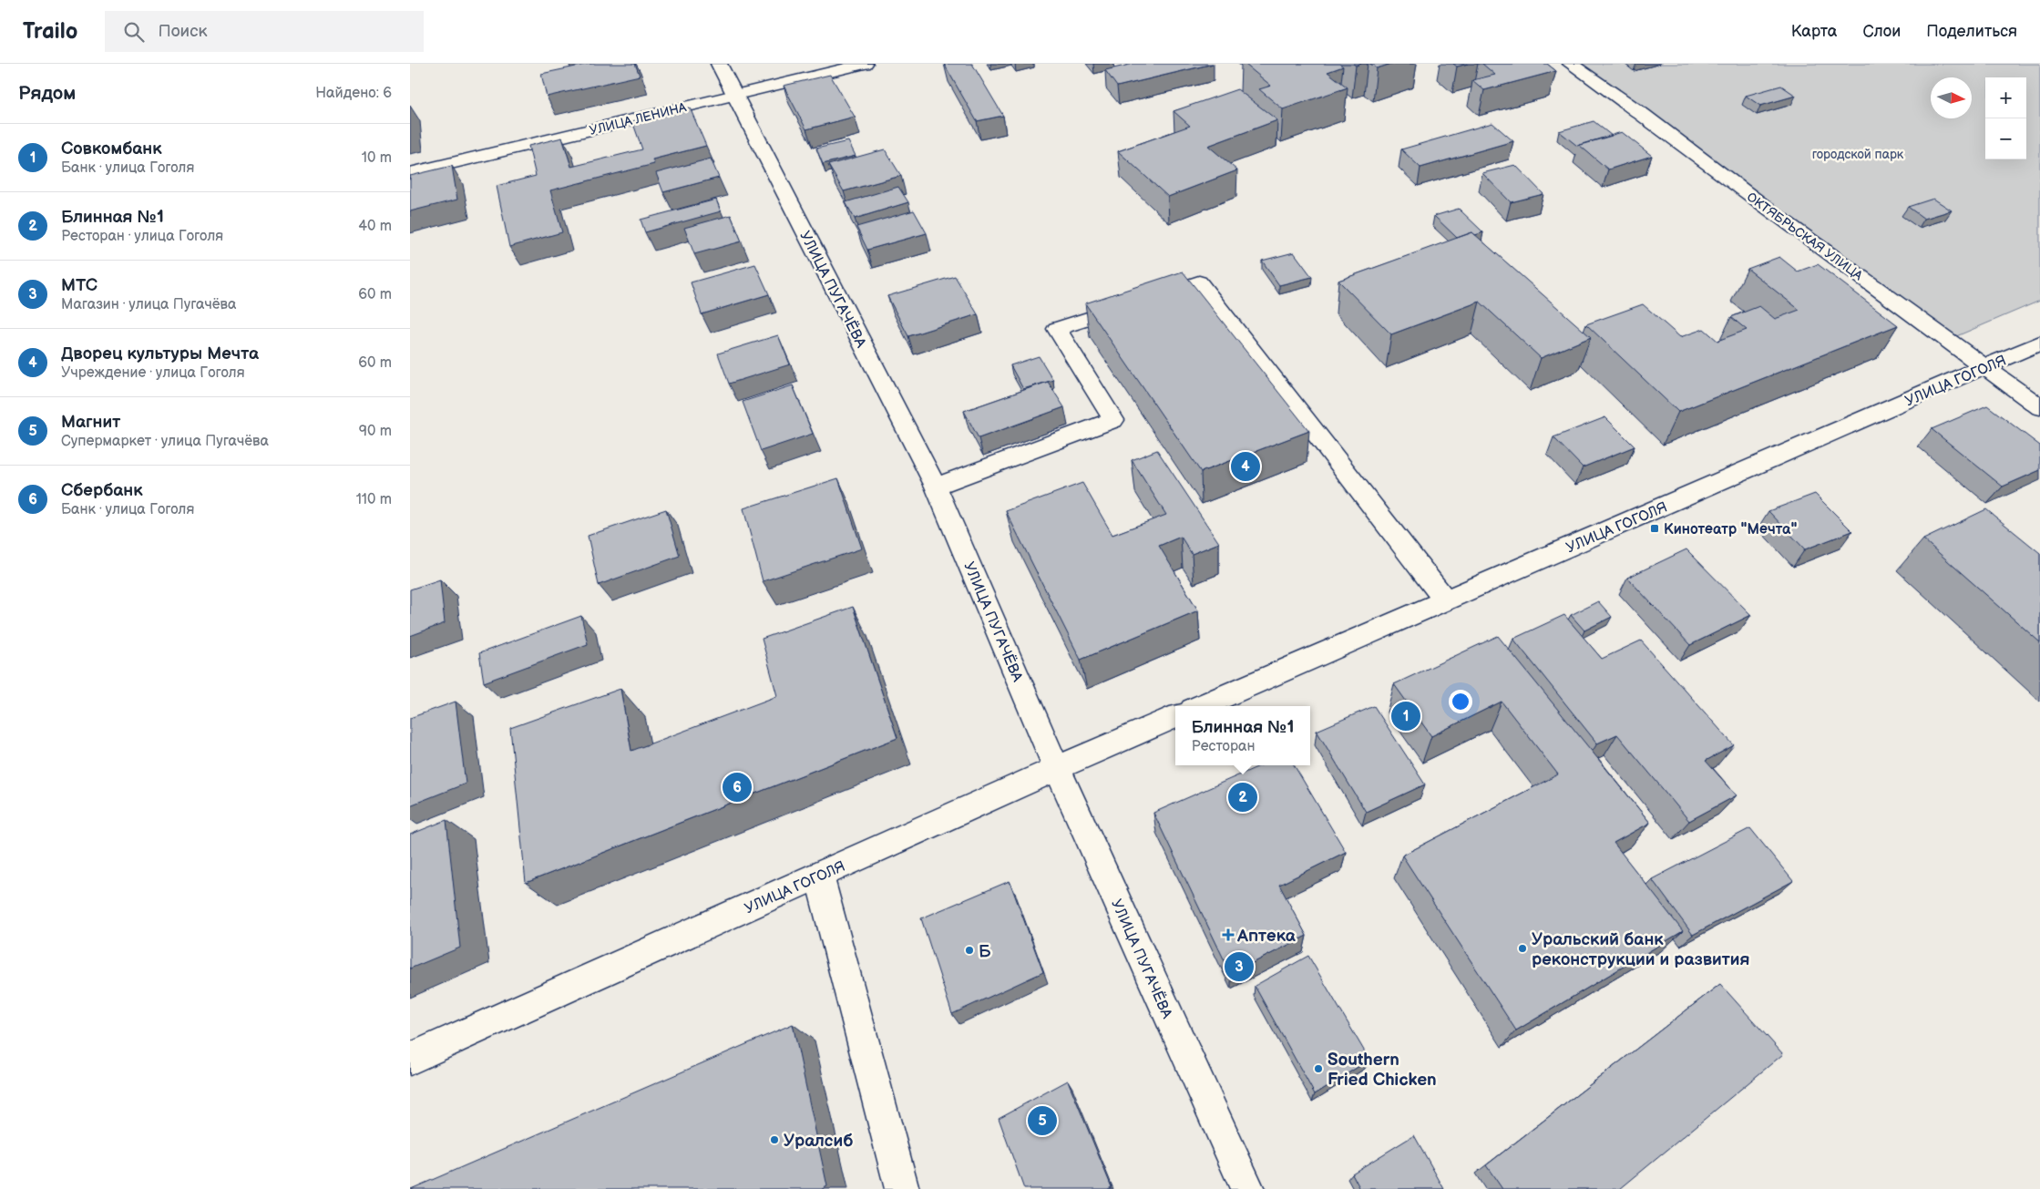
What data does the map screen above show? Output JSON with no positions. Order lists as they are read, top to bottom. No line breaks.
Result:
{"streets":{"street":["УЛИЦА ЛЕНИНА","ОКТЯБРЬСКАЯ УЛИЦА","УЛИЦА ПУГАЧЁВА","УЛИЦА ГОГОЛЯ"]},"crossings":[["УЛИЦА ЛЕНИНА","УЛИЦА ПУГАЧЁВА"],["ОКТЯБРЬСКАЯ УЛИЦА","УЛИЦА ГОГОЛЯ"],["УЛИЦА ПУГАЧЁВА","УЛИЦА ГОГОЛЯ"]],"parks":["городской парк"],"places":{"transit":["Кинотеатр \"Мечта\""],"health":["Аптека"],"other":["Уральский банк реконструкции и развития","Б","Southern Fried Chicken","Уралсиб"]},"north":"right","page":{"header":"Trailo","search":"Поиск","nav":["Карта","Слои","Поделиться"],"heading":["Рядом","Найдено: 6"],"map_buttons":["+","−"],"list":[{"mark":"1","name":"Совкомбанк","note":"Банк · улица Гоголя","value":"10 m"},{"mark":"2","name":"Блинная №1","note":"Ресторан · улица Гоголя","value":"40 m"},{"mark":"3","name":"МТС","note":"Магазин · улица Пугачёва","value":"60 m"},{"mark":"4","name":"Дворец культуры Мечта","note":"Учреждение · улица Гоголя","value":"60 m"},{"mark":"5","name":"Магнит","note":"Супермаркет · улица Пугачёва","value":"90 m"},{"mark":"6","name":"Сбербанк","note":"Банк · улица Гоголя","value":"110 m"}],"pins":["4","1","6","2","3","5"],"popup":["Блинная №1","Ресторан"]}}
